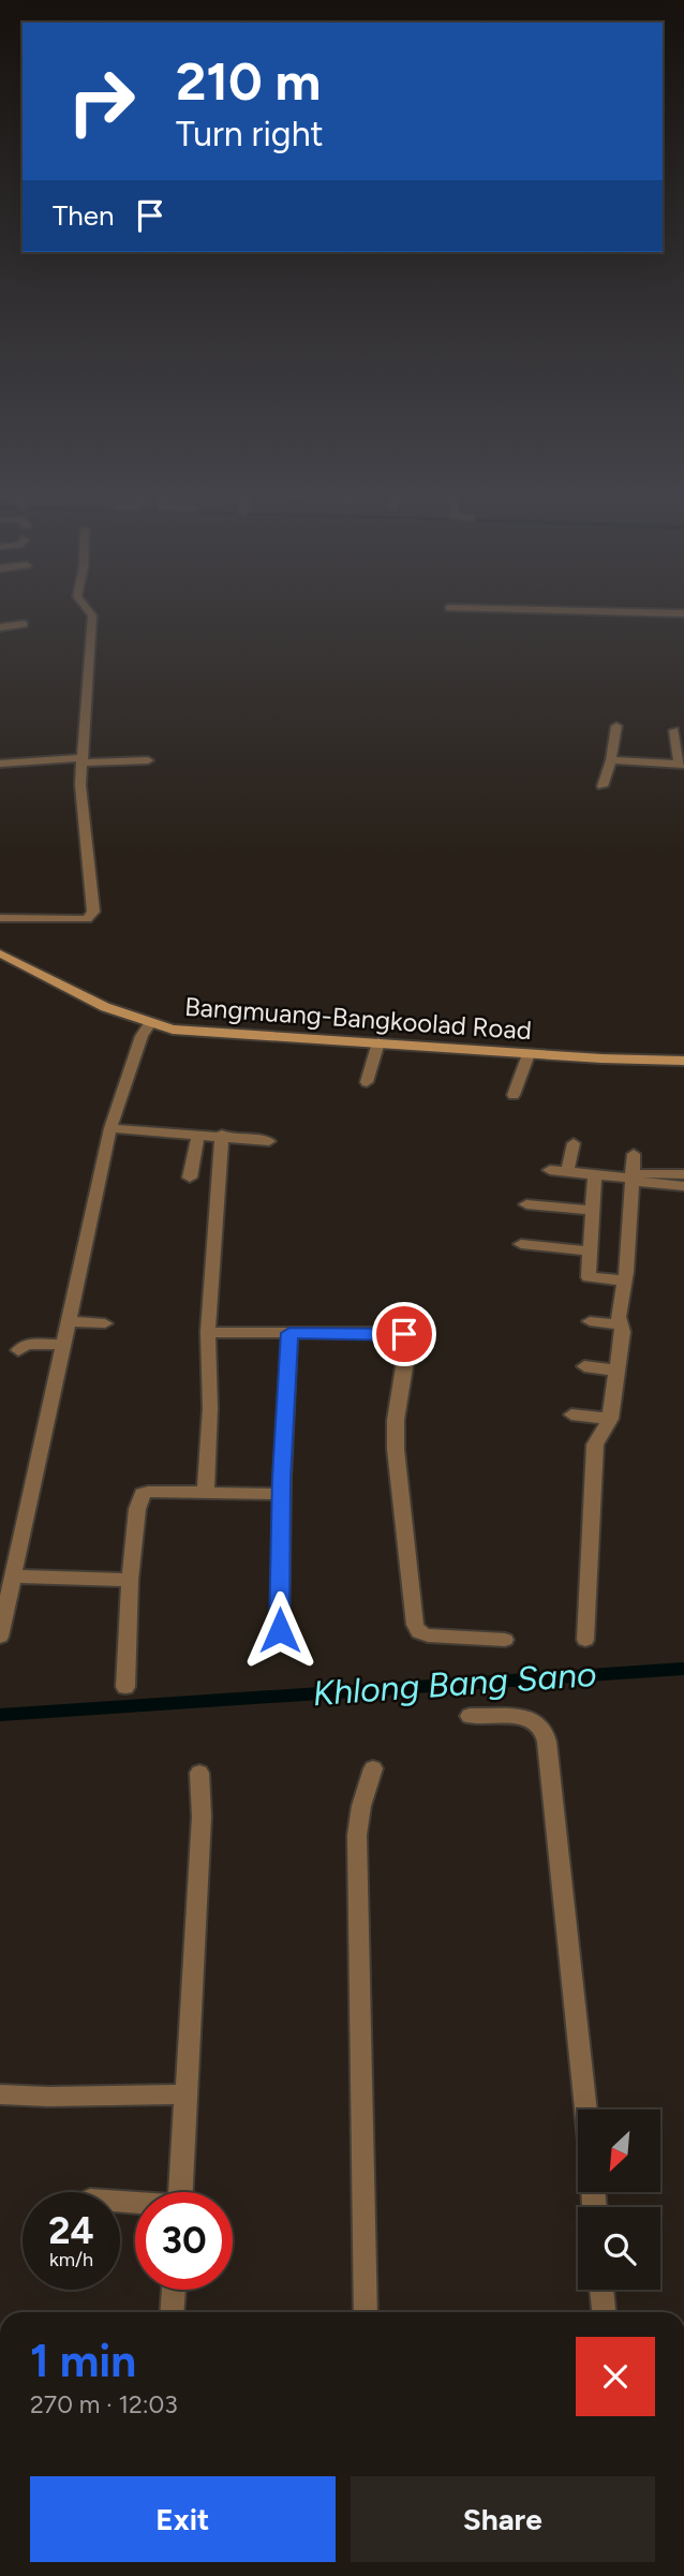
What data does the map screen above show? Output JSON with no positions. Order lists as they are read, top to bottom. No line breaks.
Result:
{"streets":{"street":["Bangmuang-Bangkoolad Road"]},"water":["Khlong Bang Sano"],"north":"bottom left","page":{"turn":["210 m","Turn right"],"then":"Then","speed":"24 km/h","limit":"30","heading":["1 min","270 m · 12:03"],"buttons":["Exit","Share"]}}
